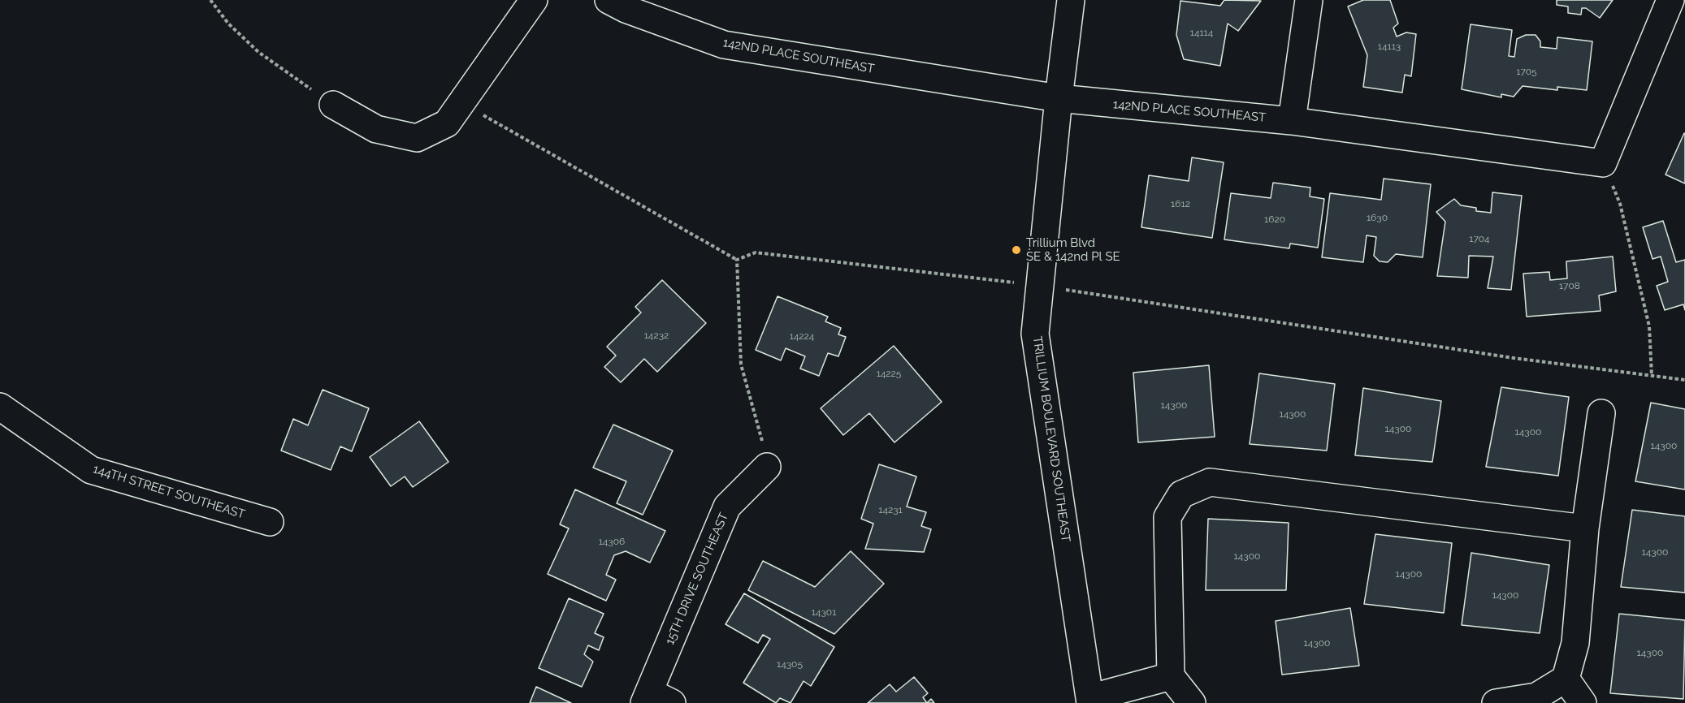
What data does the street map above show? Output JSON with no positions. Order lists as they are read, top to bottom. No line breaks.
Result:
{"streets":{"street":["142ND PLACE SOUTHEAST","TRILLIUM BOULEVARD SOUTHEAST","144TH STREET SOUTHEAST","15TH DRIVE SOUTHEAST"]},"crossings":[["142ND PLACE SOUTHEAST","TRILLIUM BOULEVARD SOUTHEAST"]],"places":["Trillium Blvd SE & 142nd Pl SE"],"house_numbers":["14114","14113","1705","1612","1630","1620","1704","1708","14232","14224","14225","14300","14300","14300","14300","14300","14231","14306","14300","14300","14300","14300","14301","14300","14300","14305"]}
